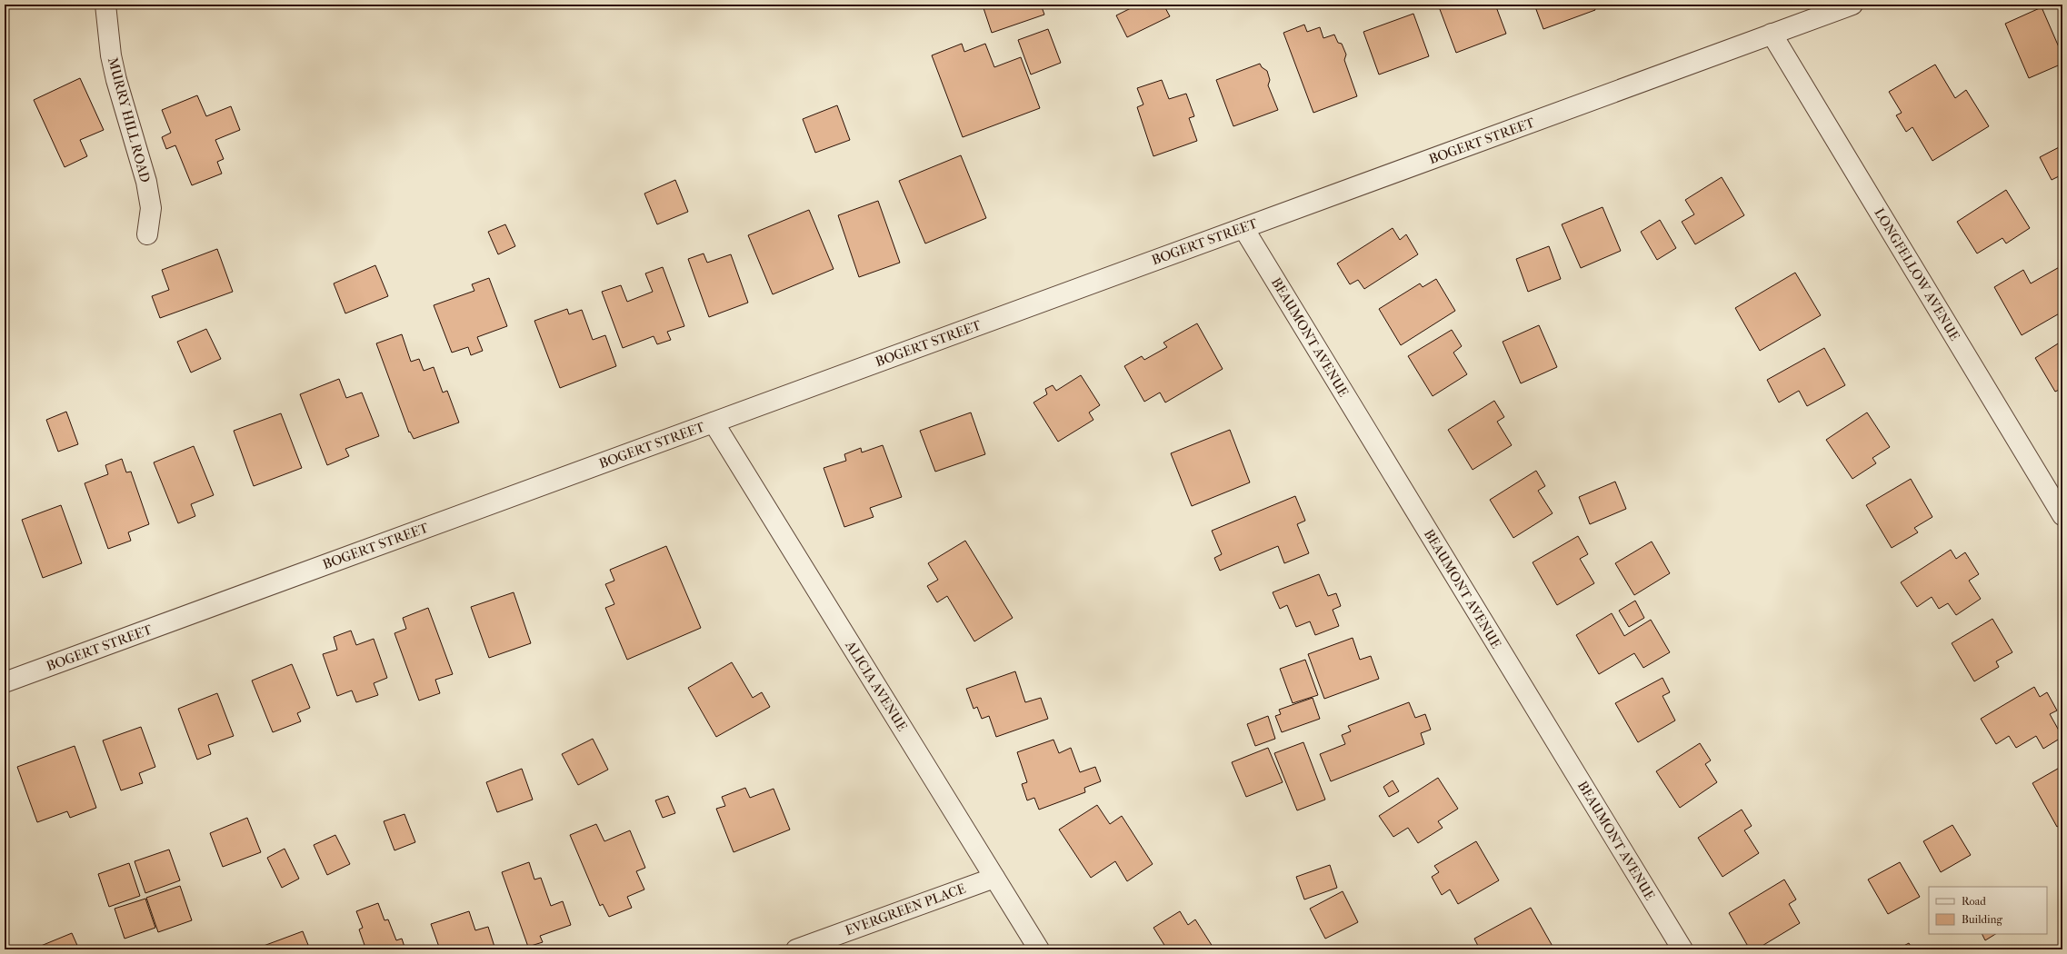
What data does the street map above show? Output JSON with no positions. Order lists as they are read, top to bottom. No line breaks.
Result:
{"streets":{"street":["MURRY HILL ROAD","BOGERT STREET","LONGFELLOW AVENUE","BEAUMONT AVENUE","ALICIA AVENUE","EVERGREEN PLACE"]},"crossings":[["BOGERT STREET","LONGFELLOW AVENUE"],["BOGERT STREET","BEAUMONT AVENUE"],["BOGERT STREET","ALICIA AVENUE"],["ALICIA AVENUE","EVERGREEN PLACE"]],"legend":["Road","Building"]}
